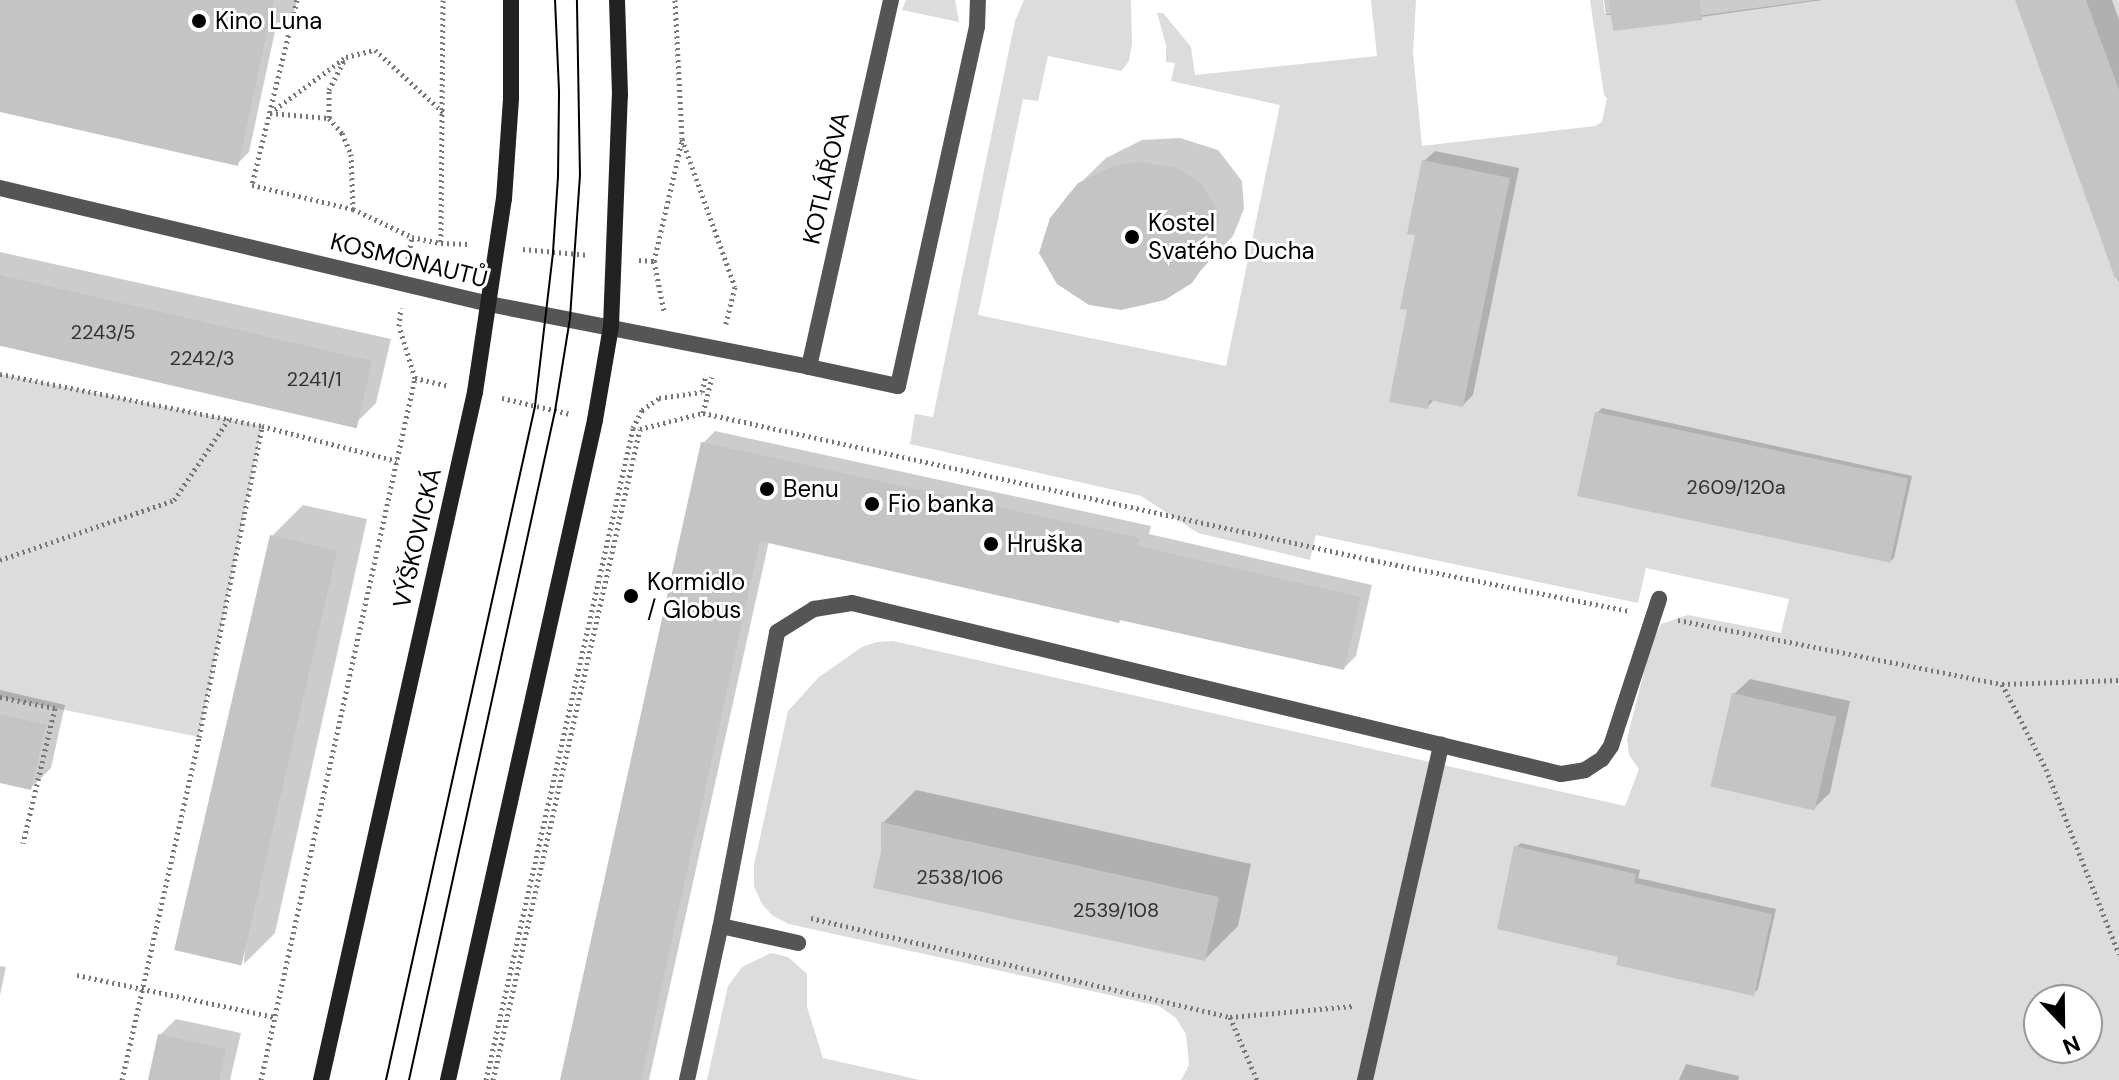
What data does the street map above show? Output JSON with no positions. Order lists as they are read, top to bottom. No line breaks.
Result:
{"streets":{"street":["KOTLÁŘOVA","KOSMONAUTŮ","VÝŠKOVICKÁ"]},"crossings":[["KOTLÁŘOVA","KOSMONAUTŮ"],["KOSMONAUTŮ","VÝŠKOVICKÁ"]],"places":["Kino Luna","Kostel Svatého Ducha","Benu","Fio banka","Hruška","Kormidlo / Globus"],"house_numbers":["2243/5","2242/3","2241/1","2609/120a","2538/106","2539/108"],"north":"bottom"}
